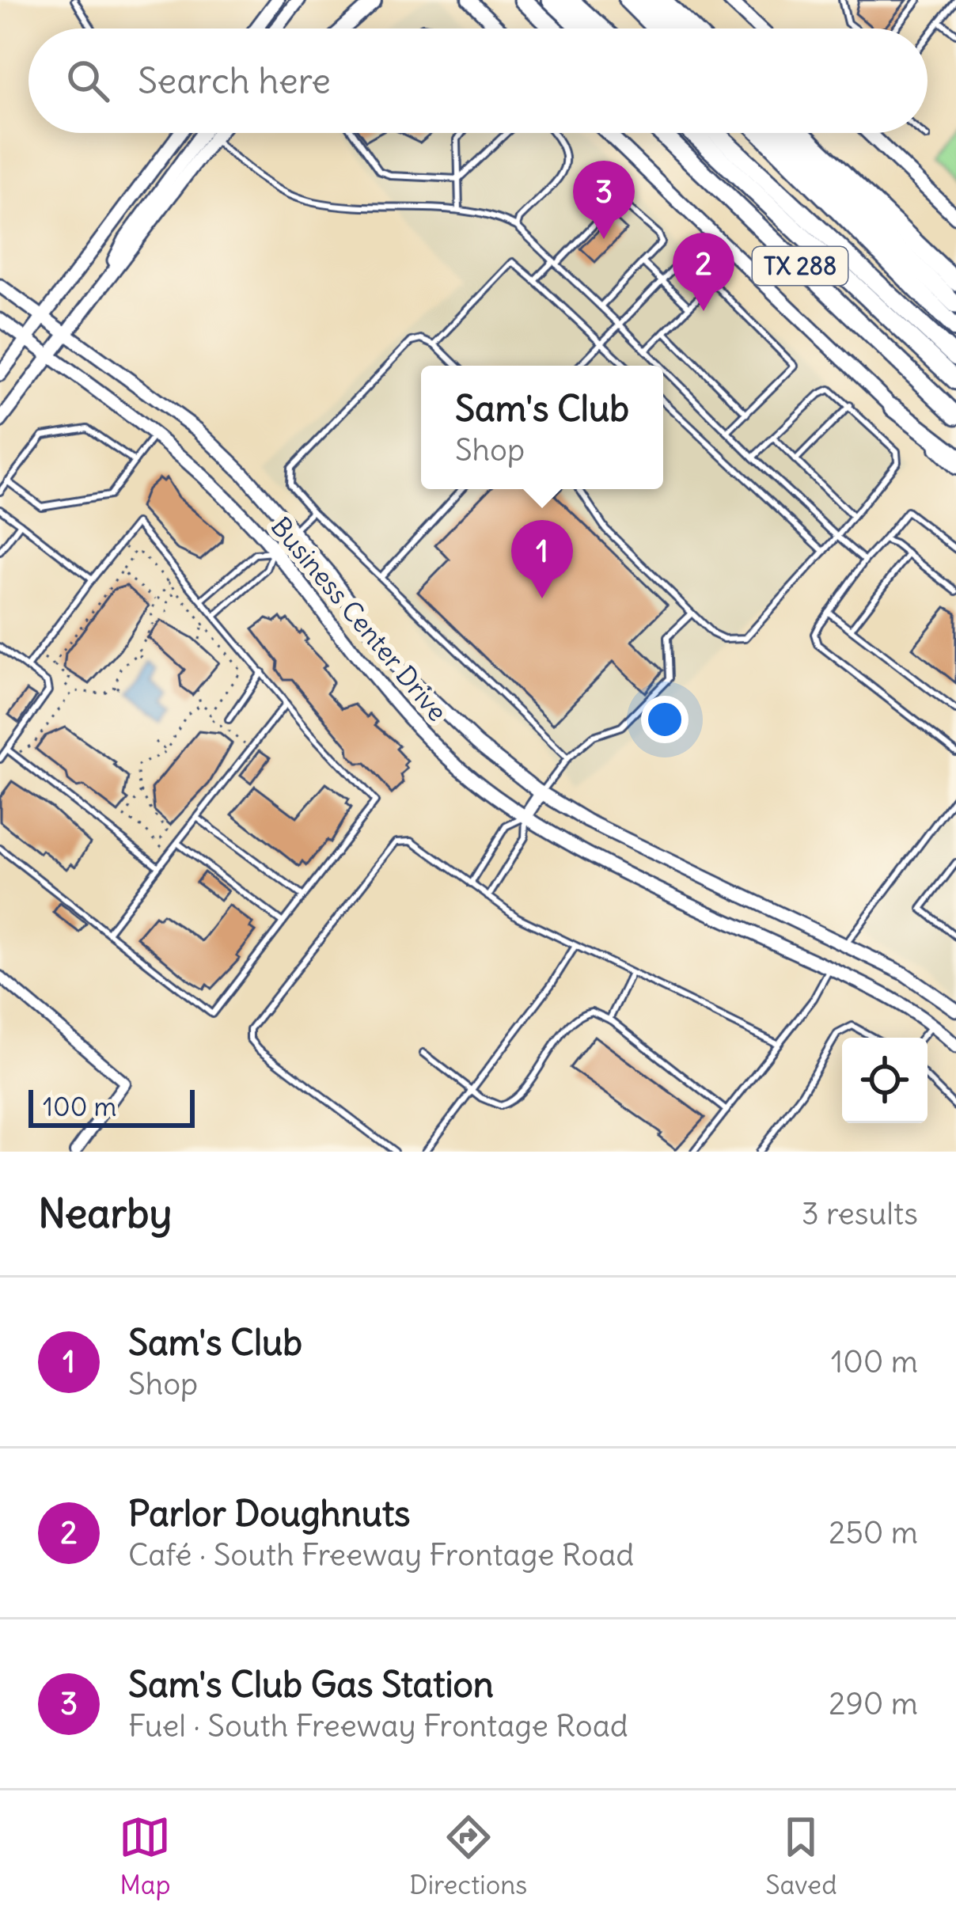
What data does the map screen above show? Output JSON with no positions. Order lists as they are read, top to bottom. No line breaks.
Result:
{"streets":{"highway":["TX 288"],"street":["Business Center Drive"]},"scale_bar":"100 m","page":{"search":"Search here","pins":["3","2","1"],"popup":["Sam's Club","Shop"],"scale":"100 m","heading":["Nearby","3 results"],"list":[{"mark":"1","name":"Sam's Club","note":"Shop","value":"100 m"},{"mark":"2","name":"Parlor Doughnuts","note":"Café · South Freeway Frontage Road","value":"250 m"},{"mark":"3","name":"Sam's Club Gas Station","note":"Fuel · South Freeway Frontage Road","value":"290 m"}],"nav":["Map","Directions","Saved"]}}
